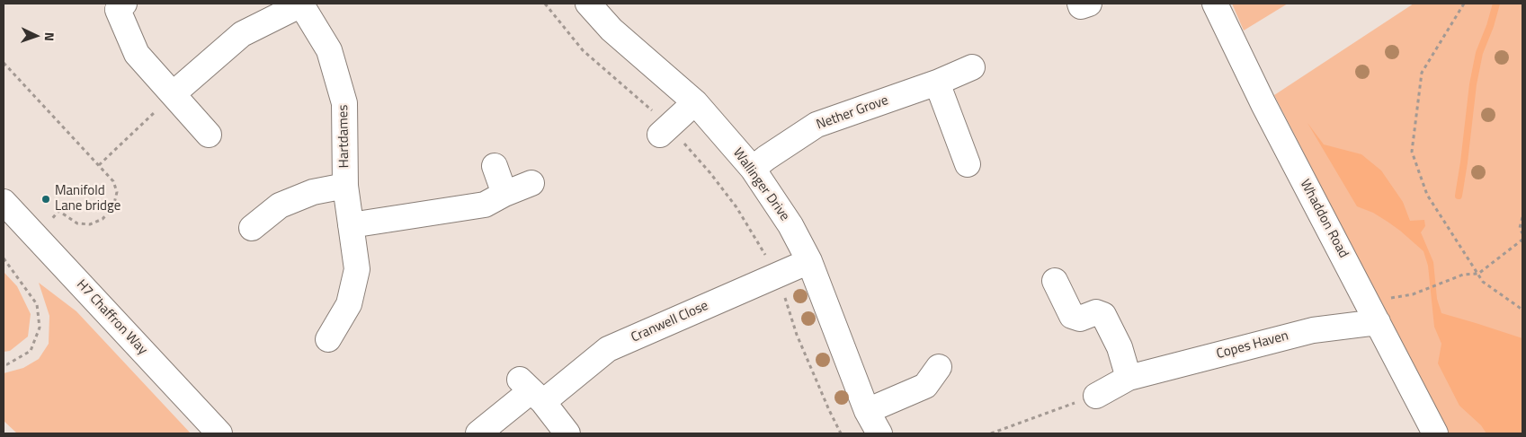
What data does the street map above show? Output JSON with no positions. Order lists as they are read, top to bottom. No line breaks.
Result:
{"streets":{"street":["Nether Grove","Hartdames","Wallinger Drive","Whaddon Road","H7 Chaffron Way","Cranwell Close","Copes Haven"]},"crossings":[["Nether Grove","Wallinger Drive"],["Wallinger Drive","Cranwell Close"],["Whaddon Road","Copes Haven"]],"places":["Manifold Lane bridge"],"north":"right"}
